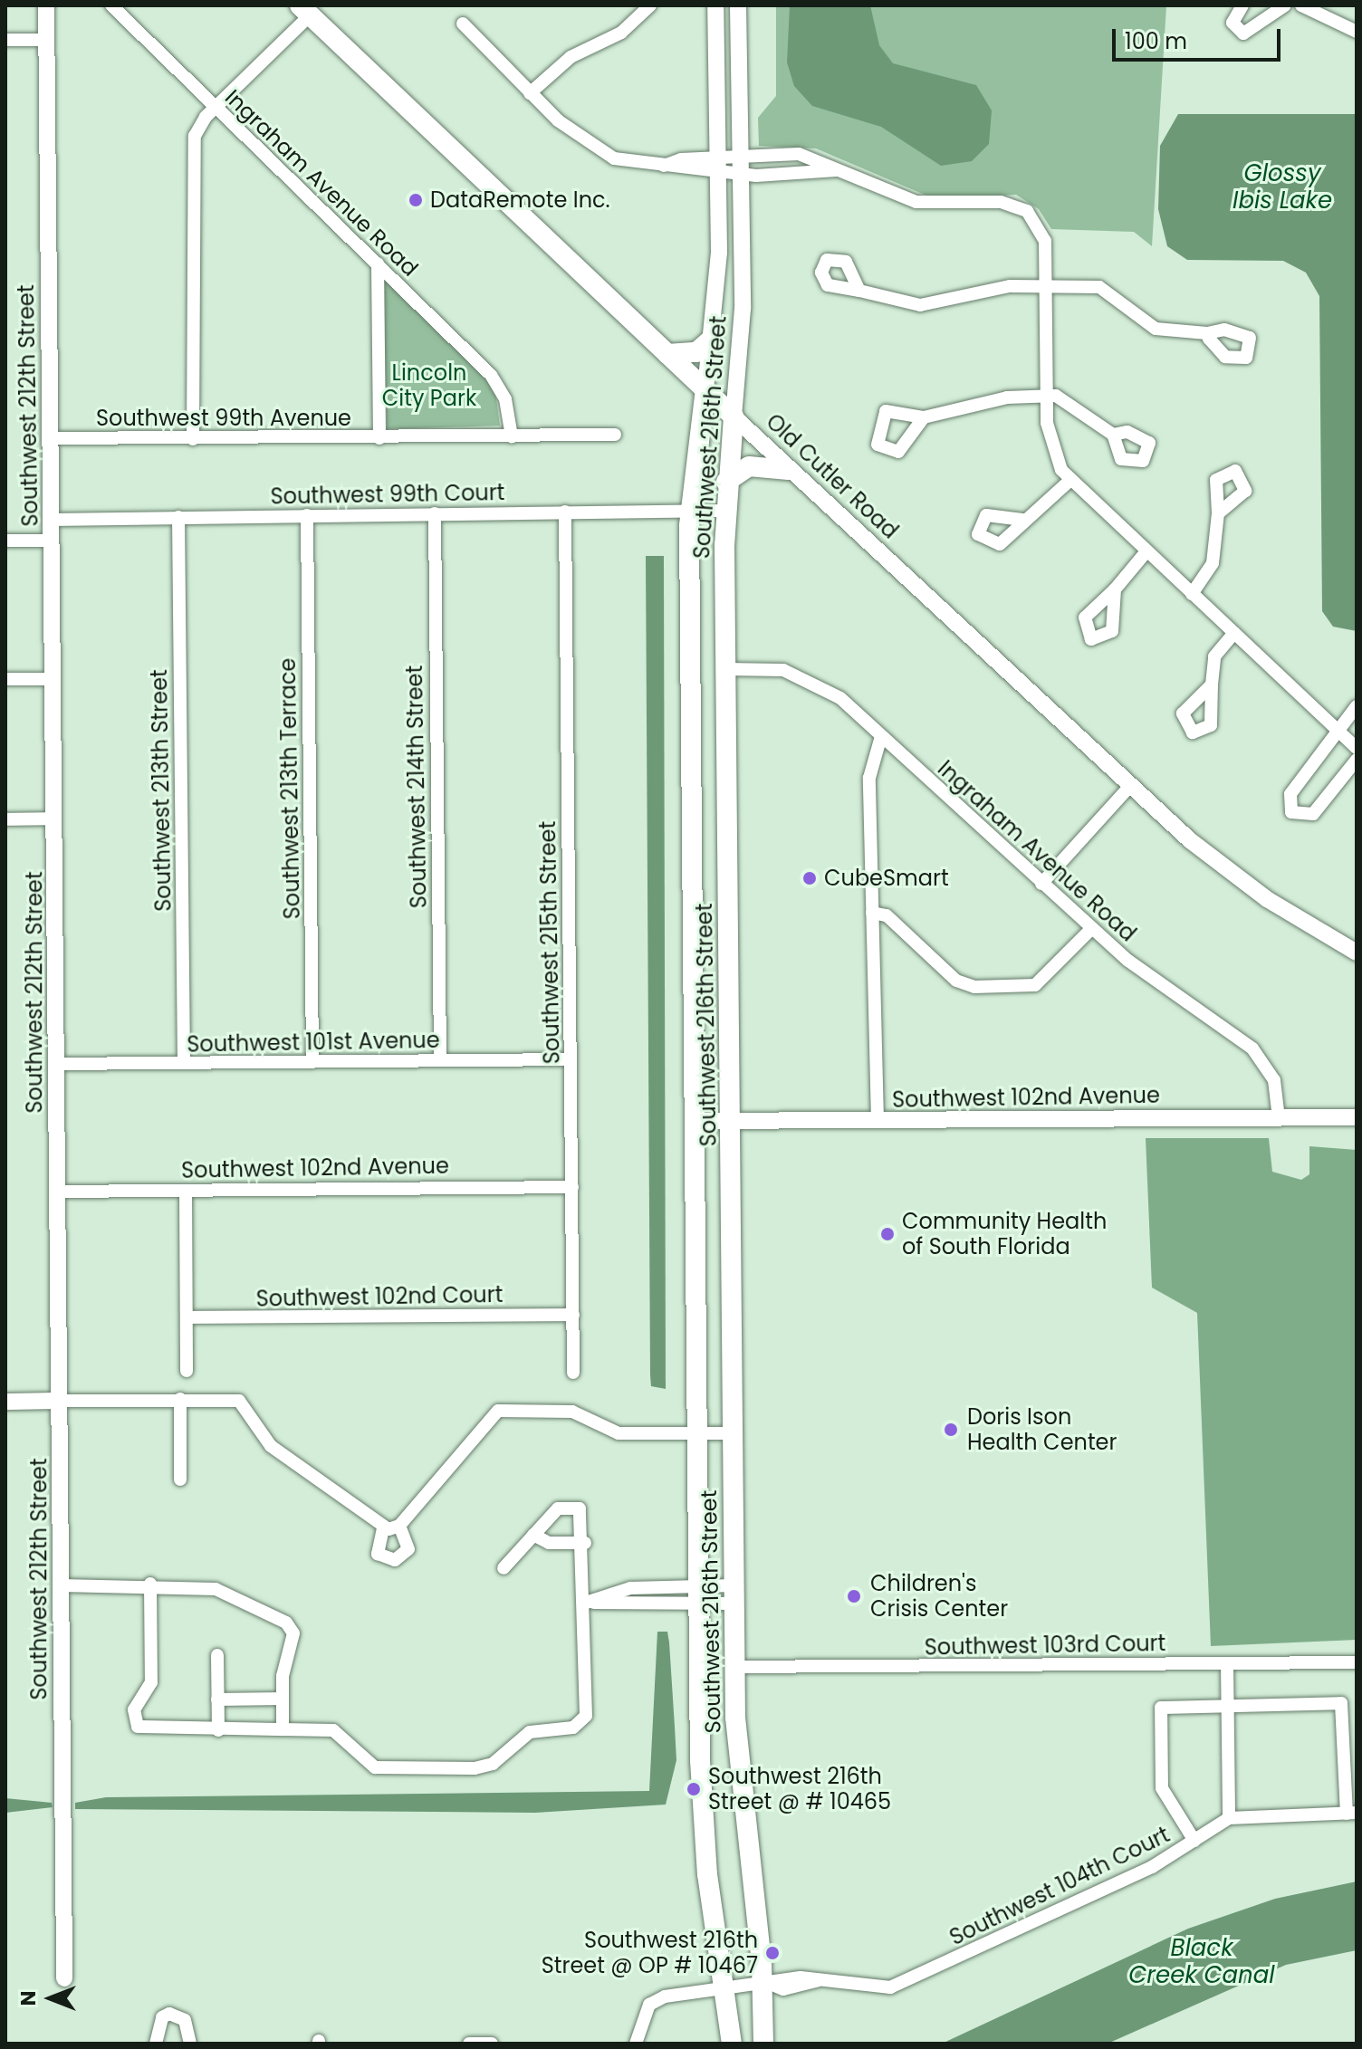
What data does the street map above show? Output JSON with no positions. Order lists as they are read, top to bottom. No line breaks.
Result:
{"streets":{"main road":["Southwest 216th Street","Old Cutler Road"],"street":["Ingraham Avenue Road","Southwest 212th Street","Southwest 99th Avenue","Southwest 99th Court","Southwest 214th Street","Southwest 213th Terrace","Southwest 213th Street","Southwest 215th Street","Southwest 101st Avenue","Southwest 102nd Avenue","Southwest 102nd Court","Southwest 103rd Court","Southwest 104th Court"]},"crossings":[["Ingraham Avenue Road","Southwest 99th Avenue"],["Ingraham Avenue Road","Southwest 216th Street"],["Ingraham Avenue Road","Southwest 102nd Avenue"],["Southwest 212th Street","Southwest 99th Avenue"],["Southwest 212th Street","Southwest 99th Court"],["Southwest 212th Street","Southwest 101st Avenue"],["Southwest 212th Street","Southwest 102nd Avenue"],["Southwest 216th Street","Old Cutler Road"],["Southwest 216th Street","Southwest 99th Court"],["Southwest 216th Street","Southwest 102nd Avenue"],["Southwest 216th Street","Southwest 103rd Court"],["Southwest 216th Street","Southwest 104th Court"],["Southwest 99th Court","Southwest 214th Street"],["Southwest 99th Court","Southwest 213th Terrace"],["Southwest 99th Court","Southwest 213th Street"],["Southwest 99th Court","Southwest 215th Street"],["Southwest 214th Street","Southwest 101st Avenue"],["Southwest 213th Terrace","Southwest 101st Avenue"],["Southwest 213th Street","Southwest 101st Avenue"],["Southwest 215th Street","Southwest 101st Avenue"],["Southwest 215th Street","Southwest 102nd Avenue"],["Southwest 215th Street","Southwest 102nd Court"]],"water":["Glossy Ibis Lake","Black Creek Canal"],"parks":["Lincoln City Park"],"places":["DataRemote Inc.","CubeSmart","Community Health of South Florida","Doris Ison Health Center","Children's Crisis Center","Southwest 216th Street @ # 10465","Southwest 216th Street @ OP # 10467"],"scale_bar":"100 m","north":"left"}
